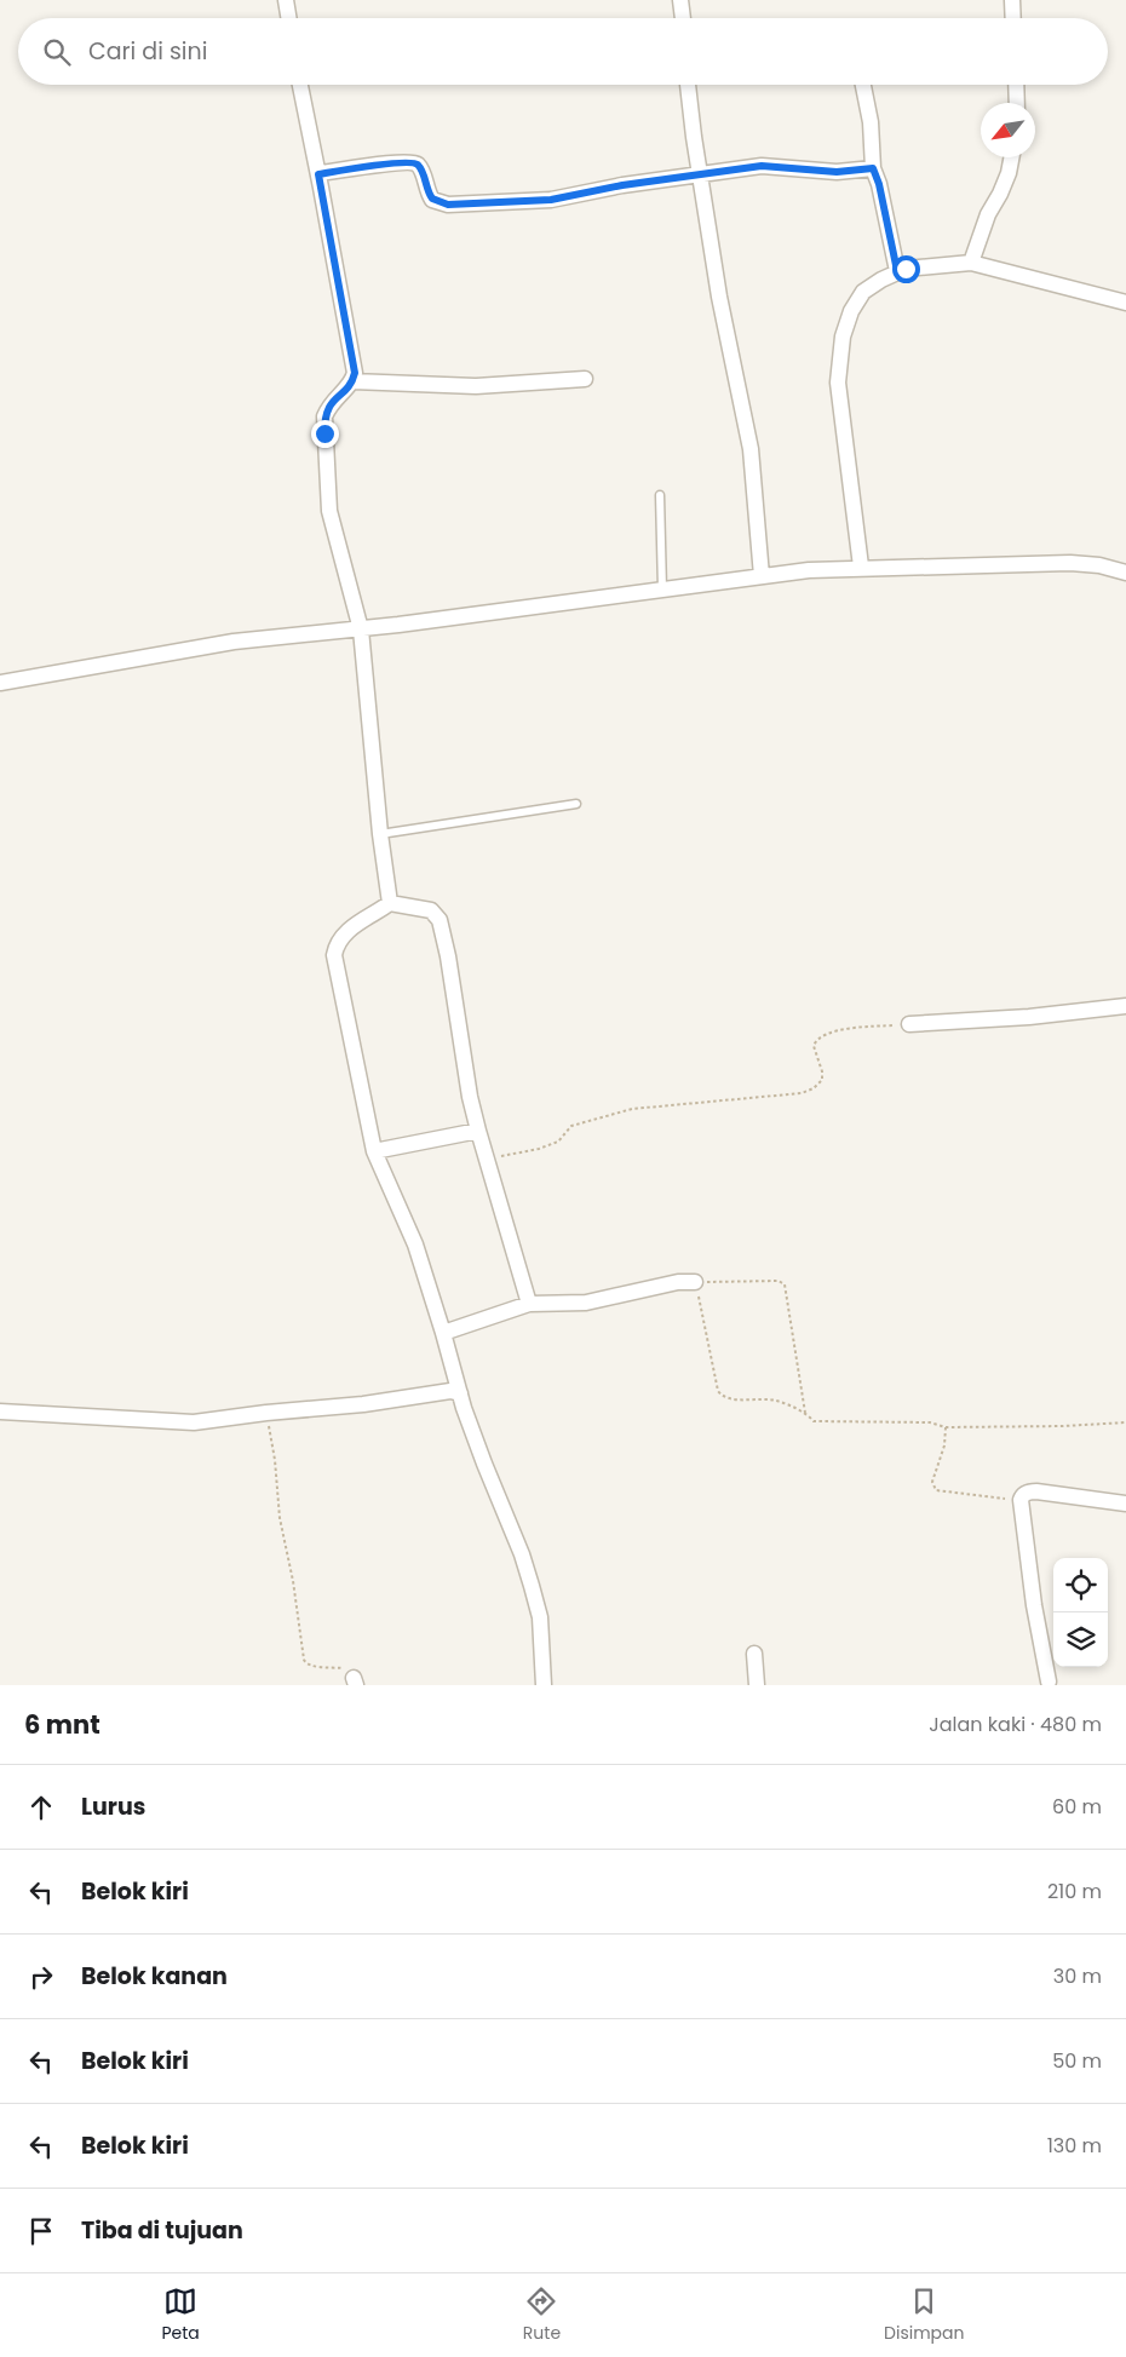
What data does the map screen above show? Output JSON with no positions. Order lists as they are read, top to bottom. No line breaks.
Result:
{"north":"bottom left","page":{"search":"Cari di sini","heading":["6 mnt","Jalan kaki · 480 m"],"list":[["Lurus","60 m"],["Belok kiri","210 m"],["Belok kanan","30 m"],["Belok kiri","50 m"],["Belok kiri","130 m"],"Tiba di tujuan"],"nav":["Peta","Rute","Disimpan"]}}
